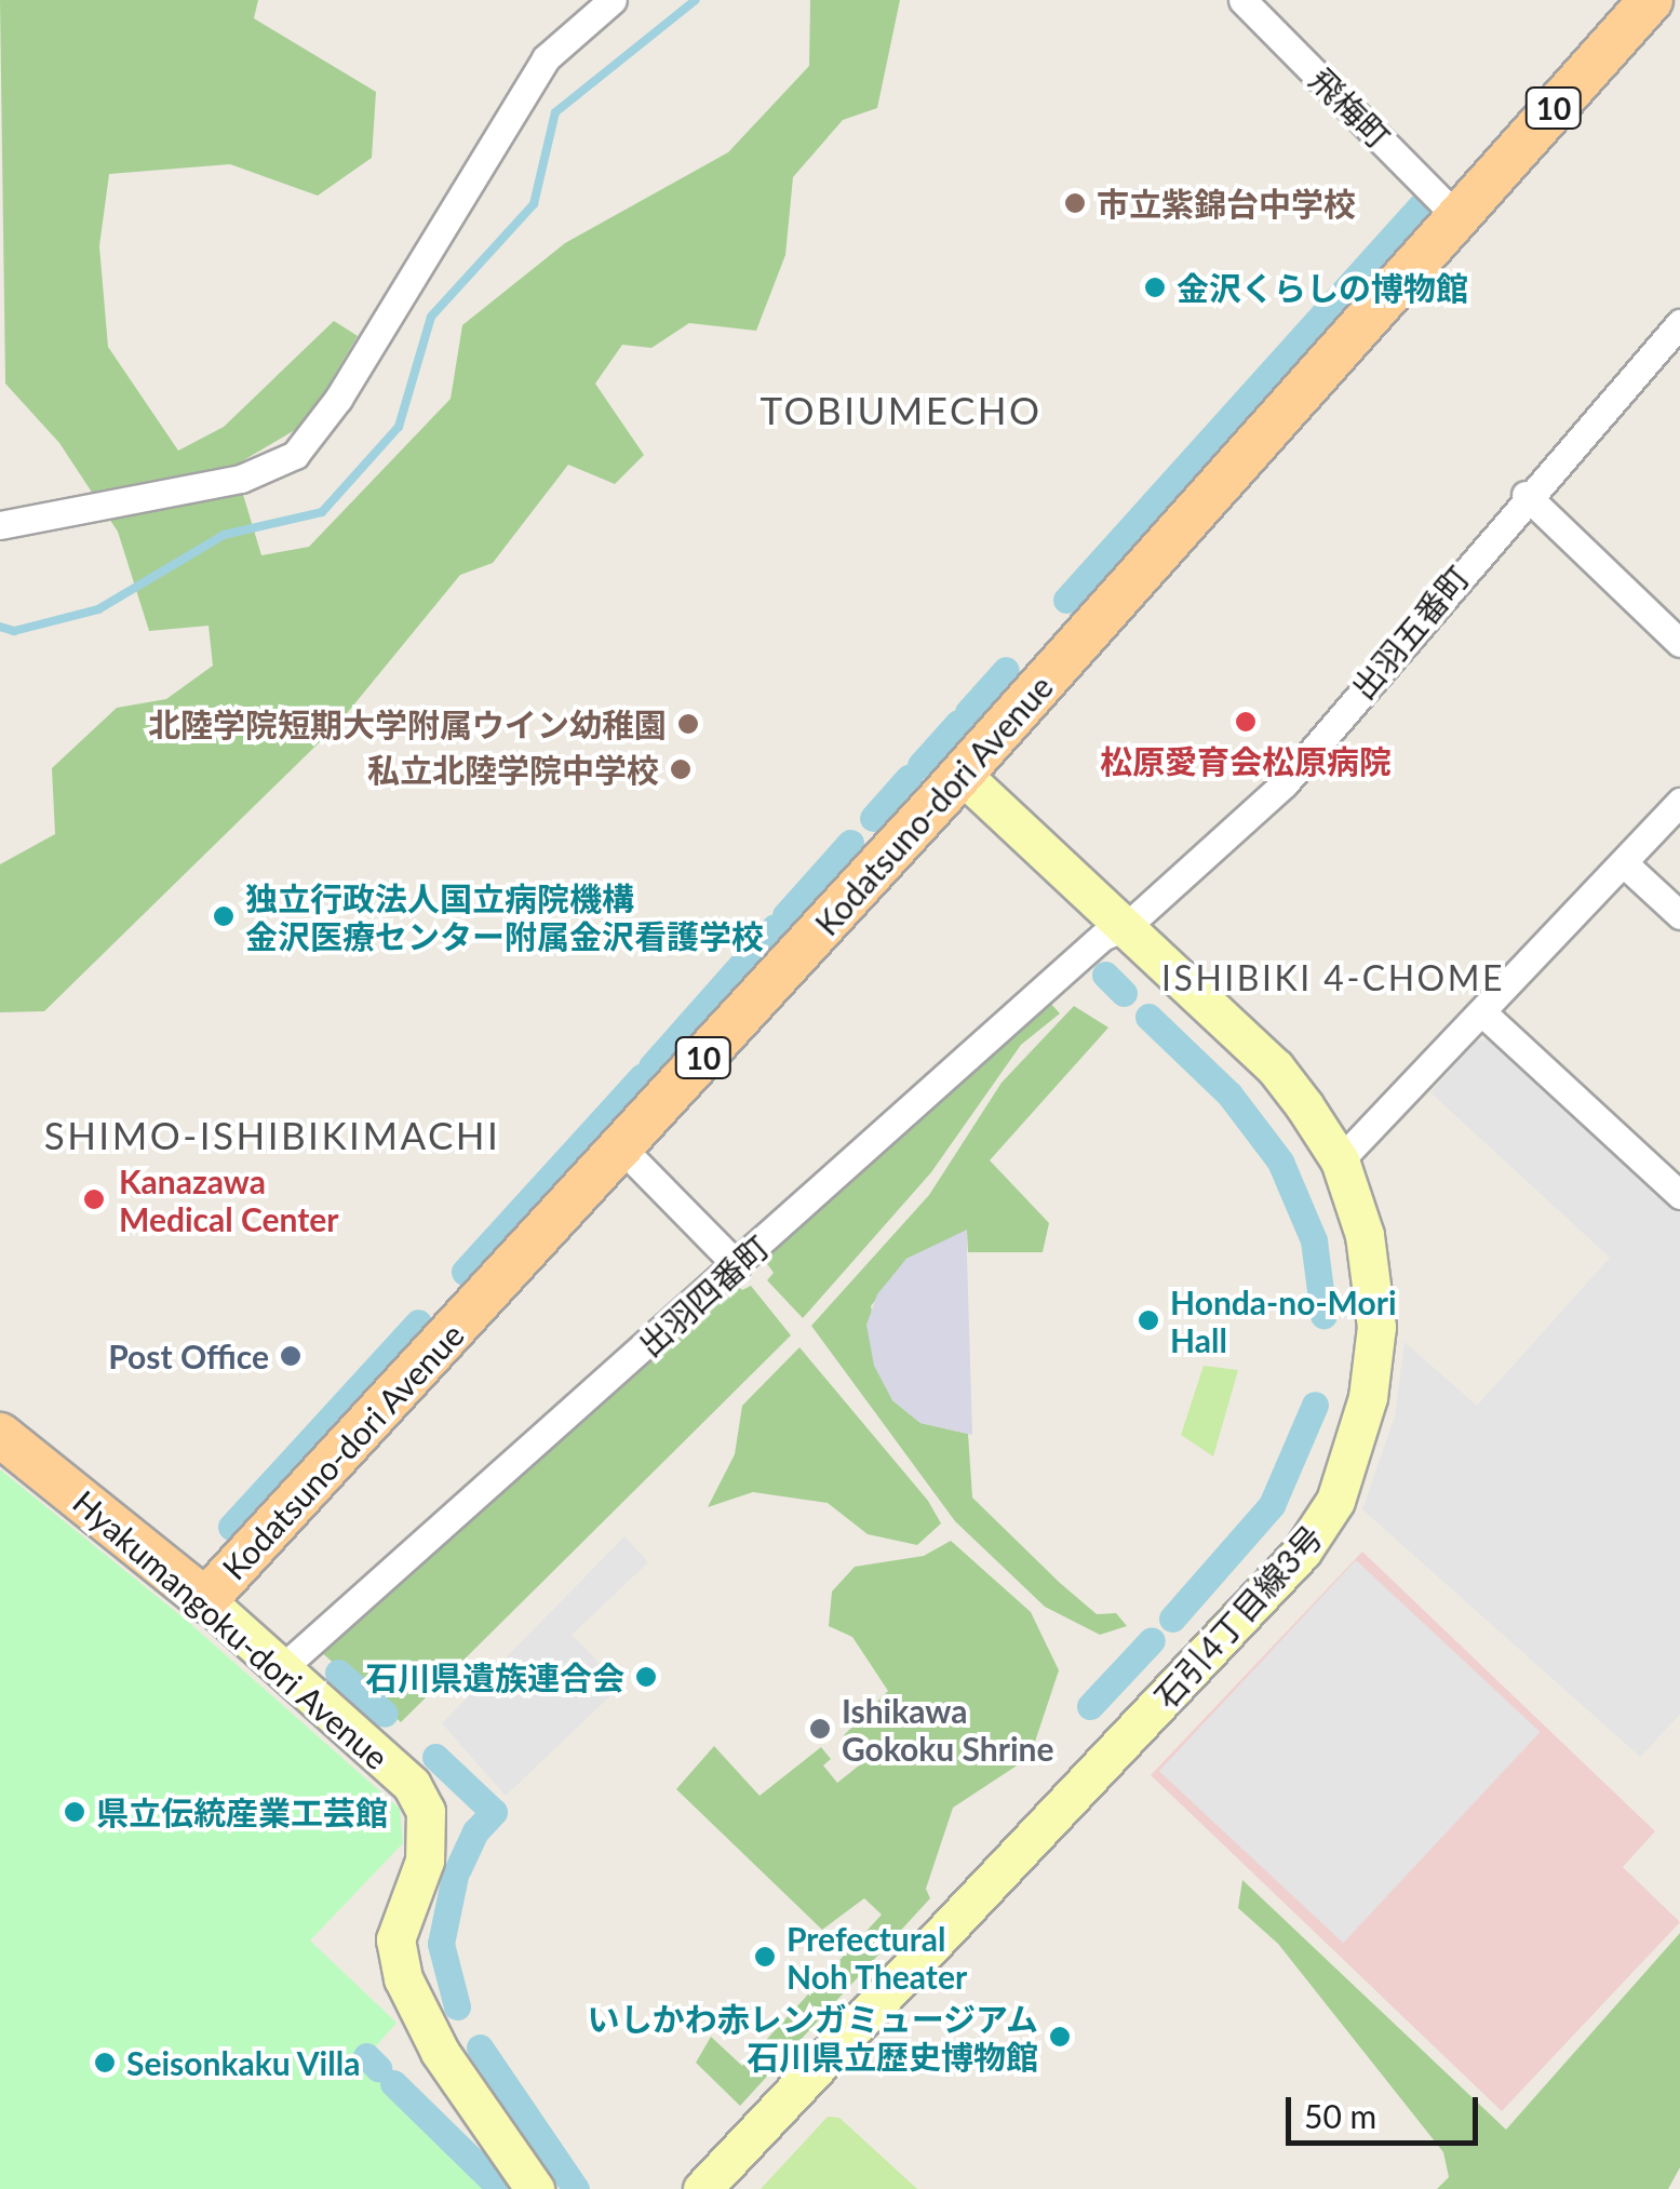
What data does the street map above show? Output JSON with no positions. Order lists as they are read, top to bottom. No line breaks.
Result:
{"streets":{"main road":["10","Kodatsuno-dori Avenue","Hyakumangoku-dori Avenue"],"street":["飛梅町","出羽五番町","出羽四番町","石引4丁目線3号"]},"crossings":[["飛梅町","Kodatsuno-dori Avenue"],["出羽五番町","出羽四番町"],["出羽五番町","石引4丁目線3号"],["Kodatsuno-dori Avenue","石引4丁目線3号"],["Kodatsuno-dori Avenue","Hyakumangoku-dori Avenue"],["出羽四番町","石引4丁目線3号"],["出羽四番町","Hyakumangoku-dori Avenue"]],"districts":["TOBIUMECHO","ISHIBIKI 4-CHOME","SHIMO-ISHIBIKIMACHI"],"places":["市立紫錦台中学校","金沢くらしの博物館","松原愛育会松原病院","北陸学院短期大学附属ウイン幼稚園","私立北陸学院中学校","独立行政法人国立病院機構 金沢医療センター附属金沢看護学校","Kanazawa Medical Center","Honda-no-Mori Hall","Post Office","石川県遺族連合会","Ishikawa Gokoku Shrine","県立伝統産業工芸館","Prefectural Noh Theater","いしかわ赤レンガミュージアム 石川県立歴史博物館","Seisonkaku Villa"],"scale_bar":"50 m"}
